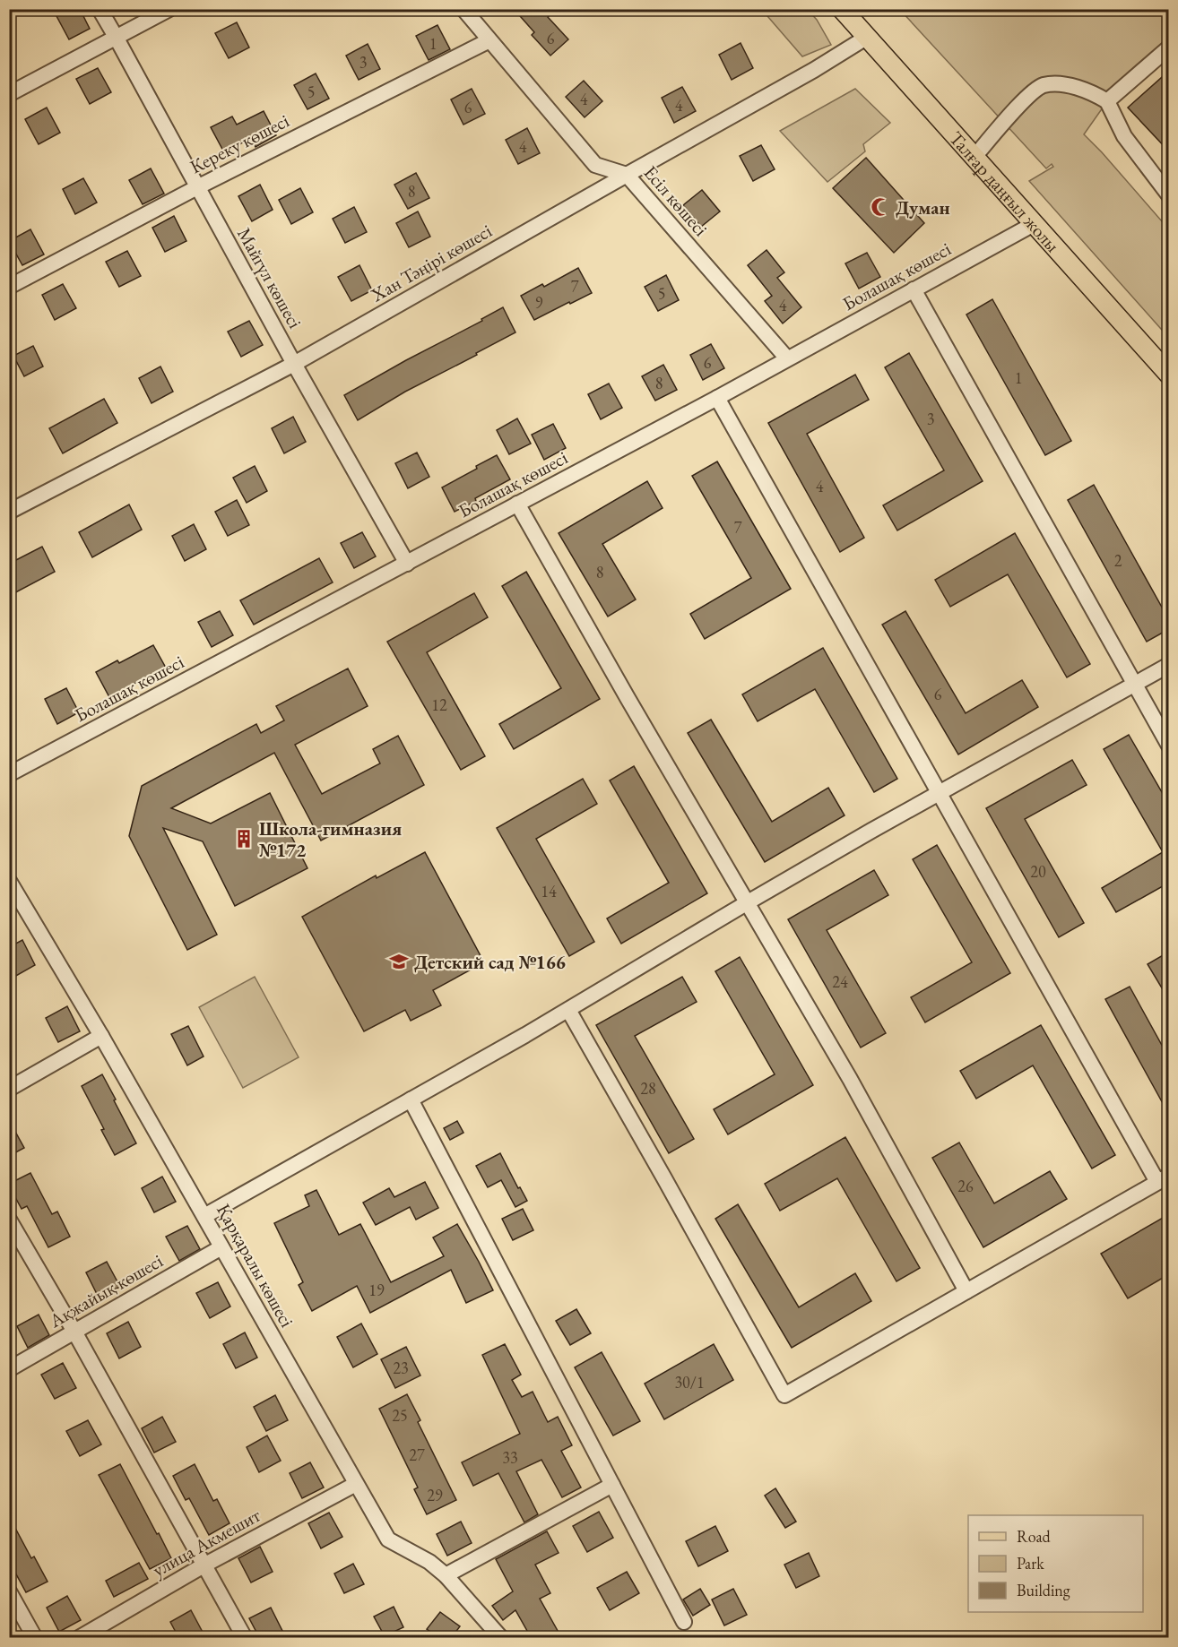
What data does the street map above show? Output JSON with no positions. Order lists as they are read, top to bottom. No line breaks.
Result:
{"streets":{"main road":["Талғар даңғыл жолы"],"street":["Кереку көшесі","Есіл көшесі","Хан Тәңірі көшесі","Болашақ көшесі","Майгүл көшесі","Қарқаралы көшесі","Ақжайық көшесі","улица Акмешит"]},"crossings":[["Кереку көшесі","Есіл көшесі"],["Кереку көшесі","Майгүл көшесі"],["Талғар даңғыл жолы","Хан Тәңірі көшесі"],["Талғар даңғыл жолы","Болашақ көшесі"],["Есіл көшесі","Хан Тәңірі көшесі"],["Есіл көшесі","Болашақ көшесі"],["Хан Тәңірі көшесі","Майгүл көшесі"],["Болашақ көшесі","Майгүл көшесі"],["Қарқаралы көшесі","Ақжайық көшесі"],["Қарқаралы көшесі","улица Акмешит"]],"places":{"mosque":["Думан"],"building":["Школа-гимназия №172"],"school or university":["Детский сад №166"]},"house_numbers":["6","1","3","5","4","4","6","4","8","7","5","9","4","6","1","8","3","4","7","2","8","6","12","20","14","24","28","26","19","23","30/1","25","27","33","29"],"legend":["Road","Park","Building"]}
